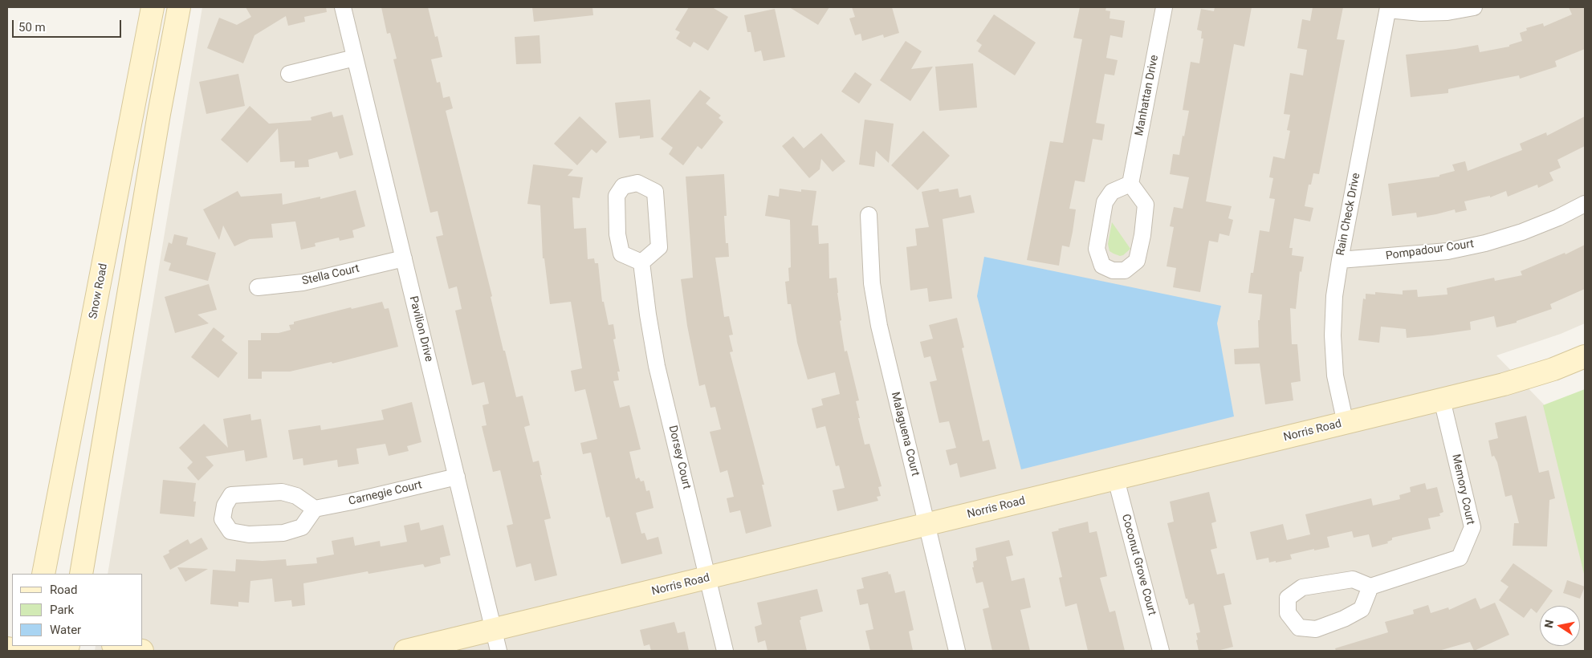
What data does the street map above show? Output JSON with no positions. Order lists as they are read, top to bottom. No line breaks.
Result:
{"streets":{"street":["Manhattan Drive","Rain Check Drive","Pompadour Court","Stella Court","Snow Road","Pavilion Drive","Norris Road","Malaguena Court","Dorsey Court","Memory Court","Carnegie Court","Coconut Grove Court"]},"crossings":[["Rain Check Drive","Pompadour Court"],["Rain Check Drive","Norris Road"],["Stella Court","Pavilion Drive"],["Pavilion Drive","Norris Road"],["Pavilion Drive","Carnegie Court"],["Norris Road","Malaguena Court"],["Norris Road","Dorsey Court"],["Norris Road","Memory Court"],["Norris Road","Coconut Grove Court"]],"legend":["Road","Park","Water"],"scale_bar":"50 m","north":"left"}
